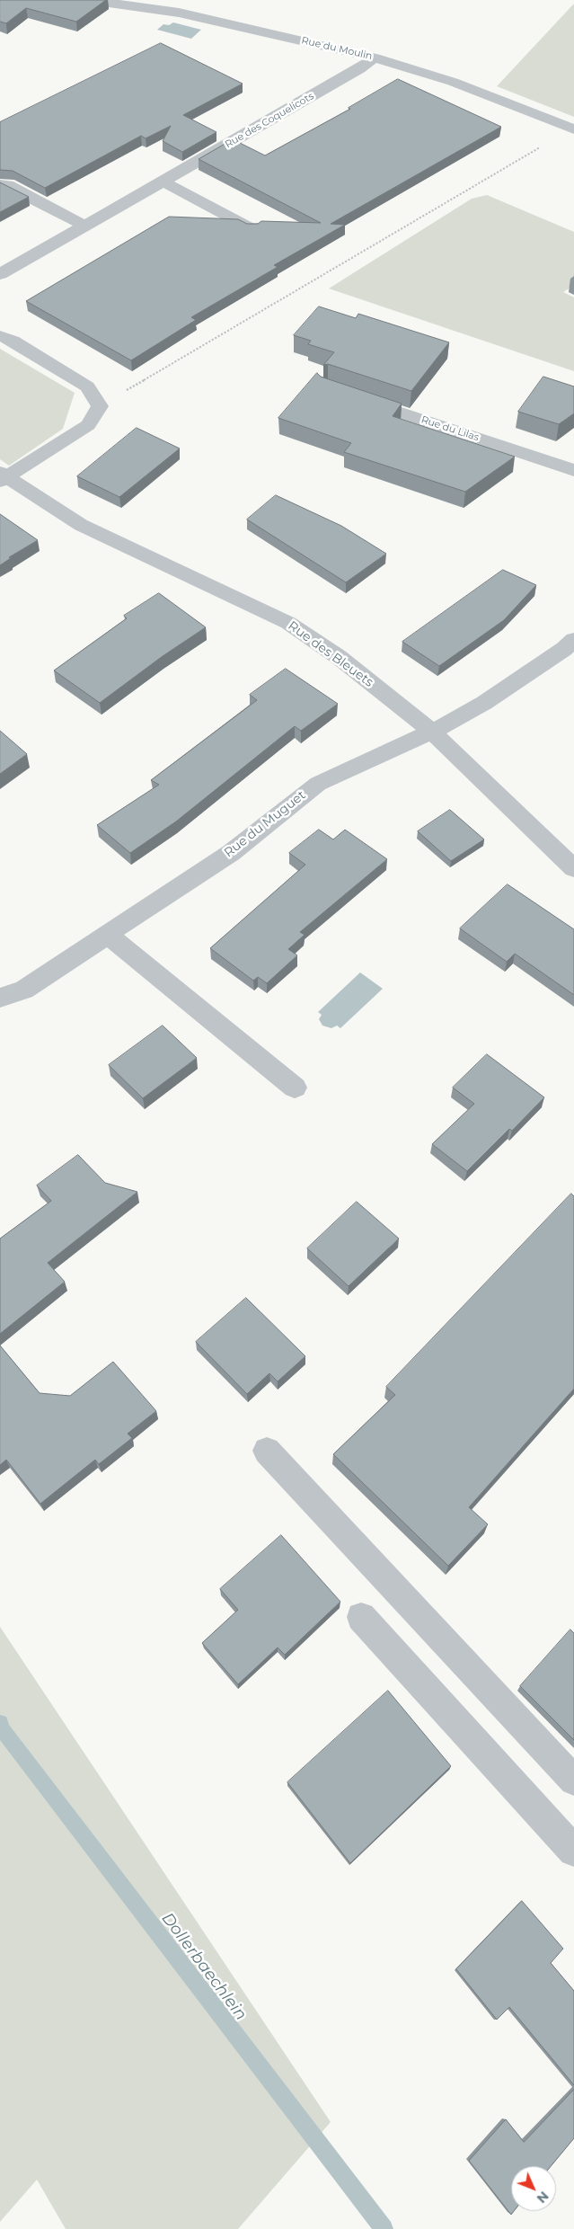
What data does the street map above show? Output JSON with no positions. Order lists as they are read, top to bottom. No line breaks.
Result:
{"streets":{"street":["Rue du Moulin","Rue des Coquelicots","Rue du Lilas","Rue des Bleuets","Rue du Muguet"]},"crossings":[["Rue du Moulin","Rue des Coquelicots"],["Rue des Bleuets","Rue du Muguet"]],"water":["Dollerbaechlein"],"north":"bottom right"}
